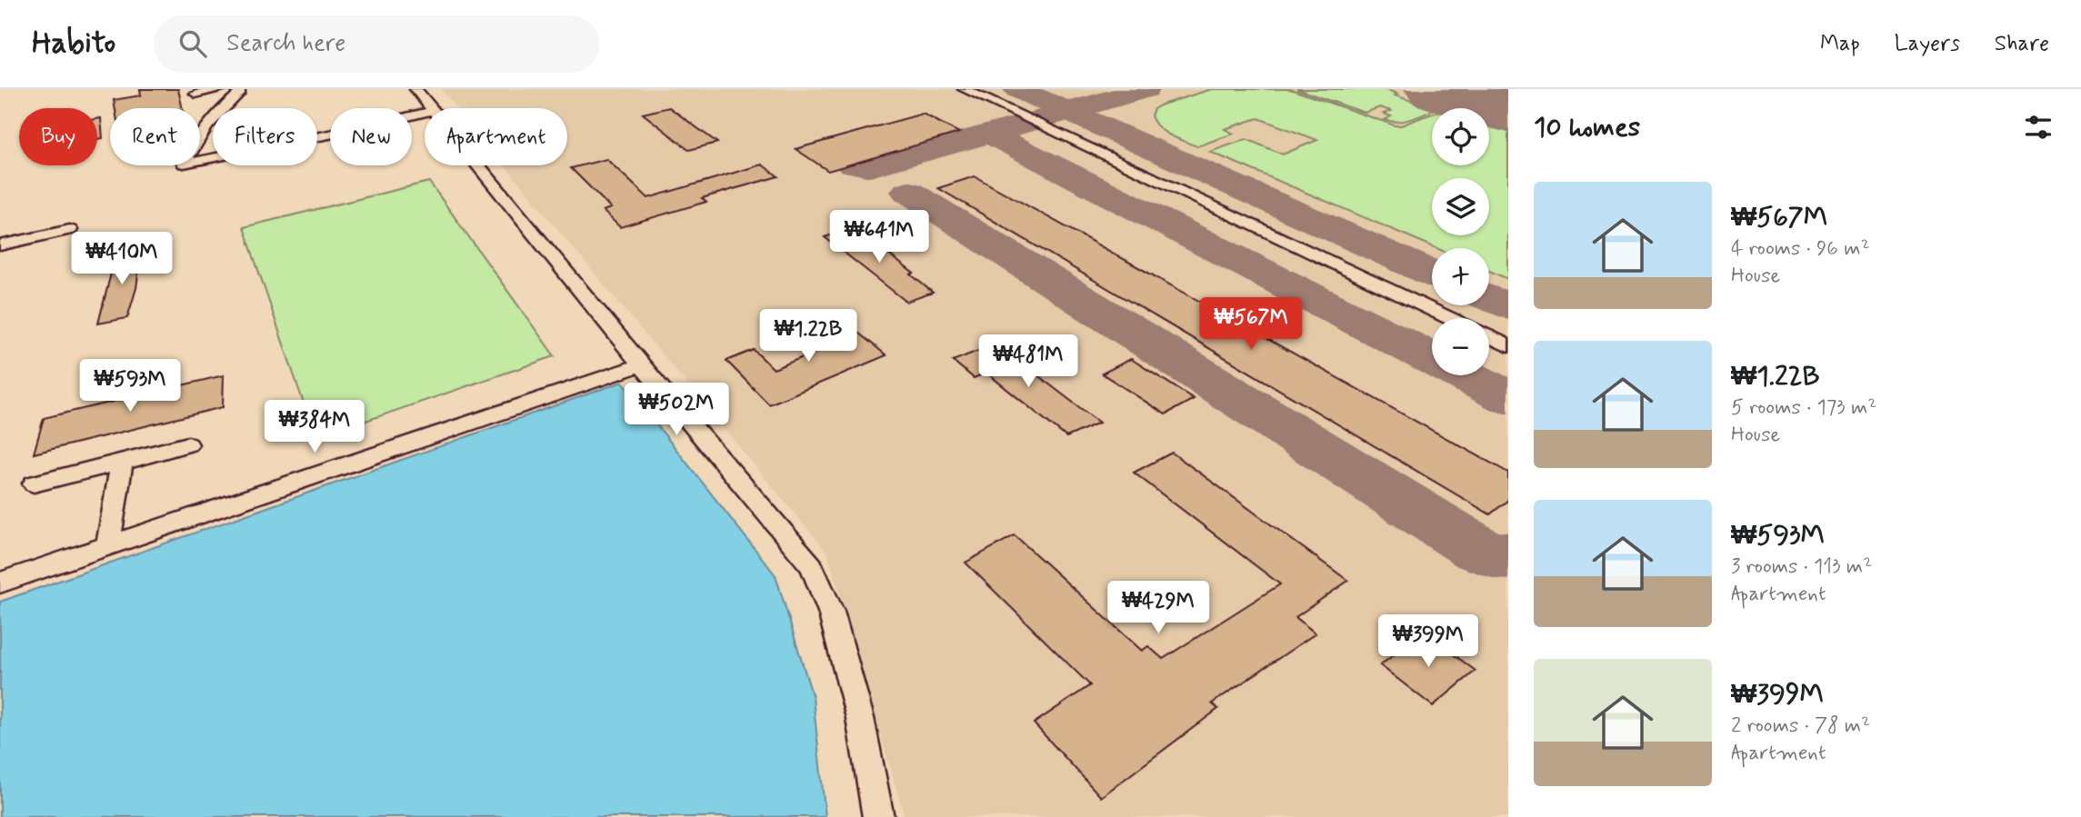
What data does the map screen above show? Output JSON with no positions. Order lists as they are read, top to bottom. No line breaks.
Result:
{"page":{"header":"Habito","search":"Search here","nav":["Map","Layers","Share"],"heading":"10 homes","map_buttons":["+","−"],"chip":["Buy","Rent","Filters","New","Apartment"],"list":[{"name":"₩567M","note":"4 rooms · 96 m² · House"},{"name":"₩1.22B","note":"5 rooms · 173 m² · House"},{"name":"₩593M","note":"3 rooms · 113 m² · Apartment"},{"name":"₩399M","note":"2 rooms · 78 m² · Apartment"}],"price":["₩641M","₩410M","₩567M","₩1.22B","₩481M","₩593M","₩502M","₩384M","₩429M","₩399M"]}}
